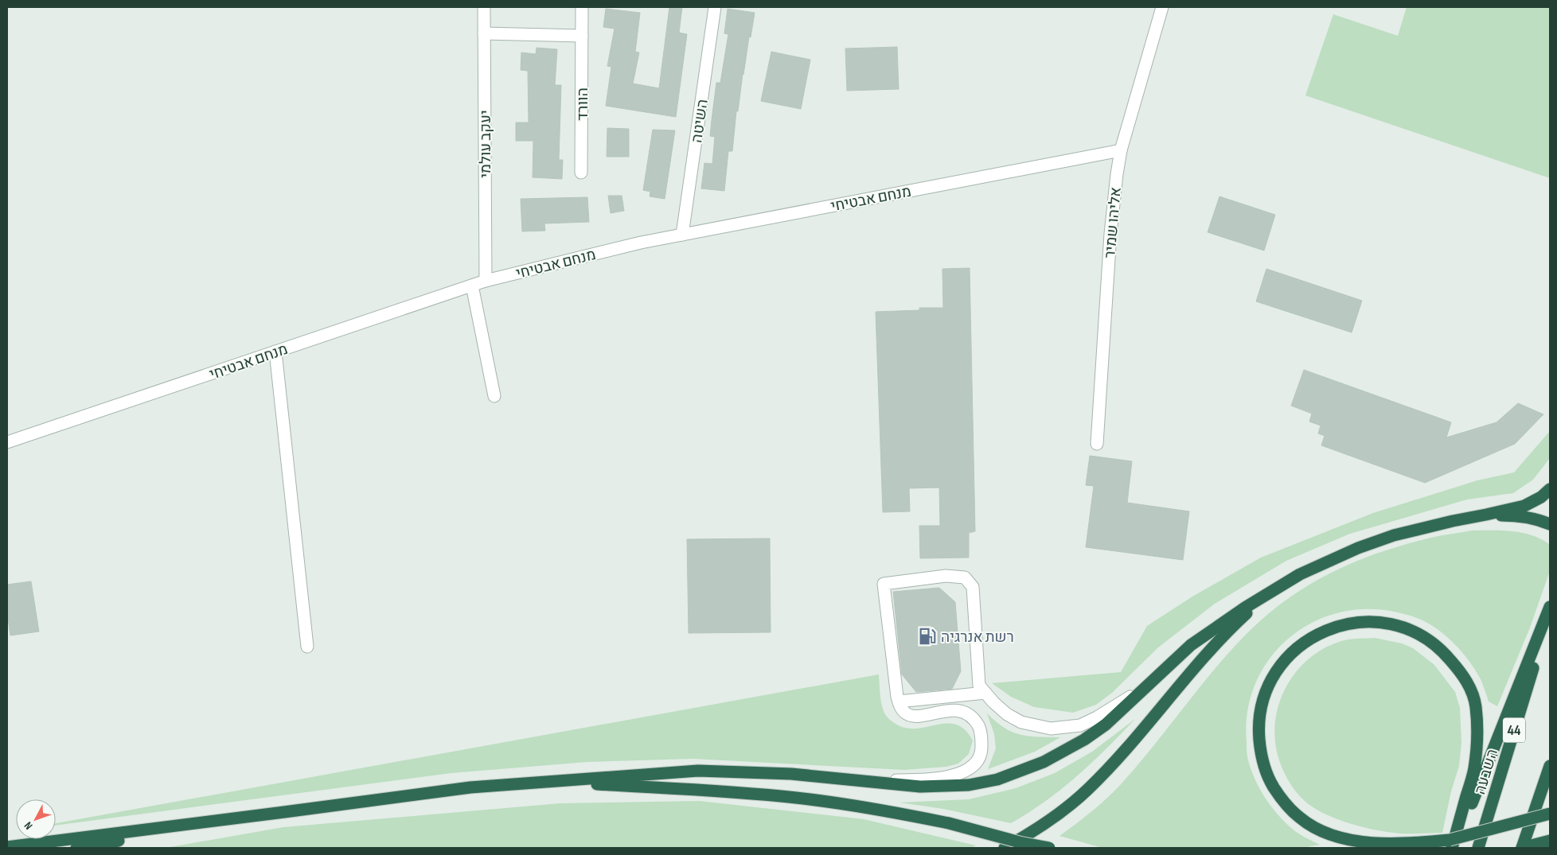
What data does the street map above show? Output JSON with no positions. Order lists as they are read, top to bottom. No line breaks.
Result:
{"streets":{"highway":["44","השבעה"],"street":["הוורד","השיטה","יעקב עולמי","מנחם אבטיחי","אליהו שמיר"]},"crossings":[["השיטה","מנחם אבטיחי"],["יעקב עולמי","מנחם אבטיחי"],["מנחם אבטיחי","אליהו שמיר"]],"places":{"fuel station":["רשת אנרגיה"]},"north":"bottom left"}
